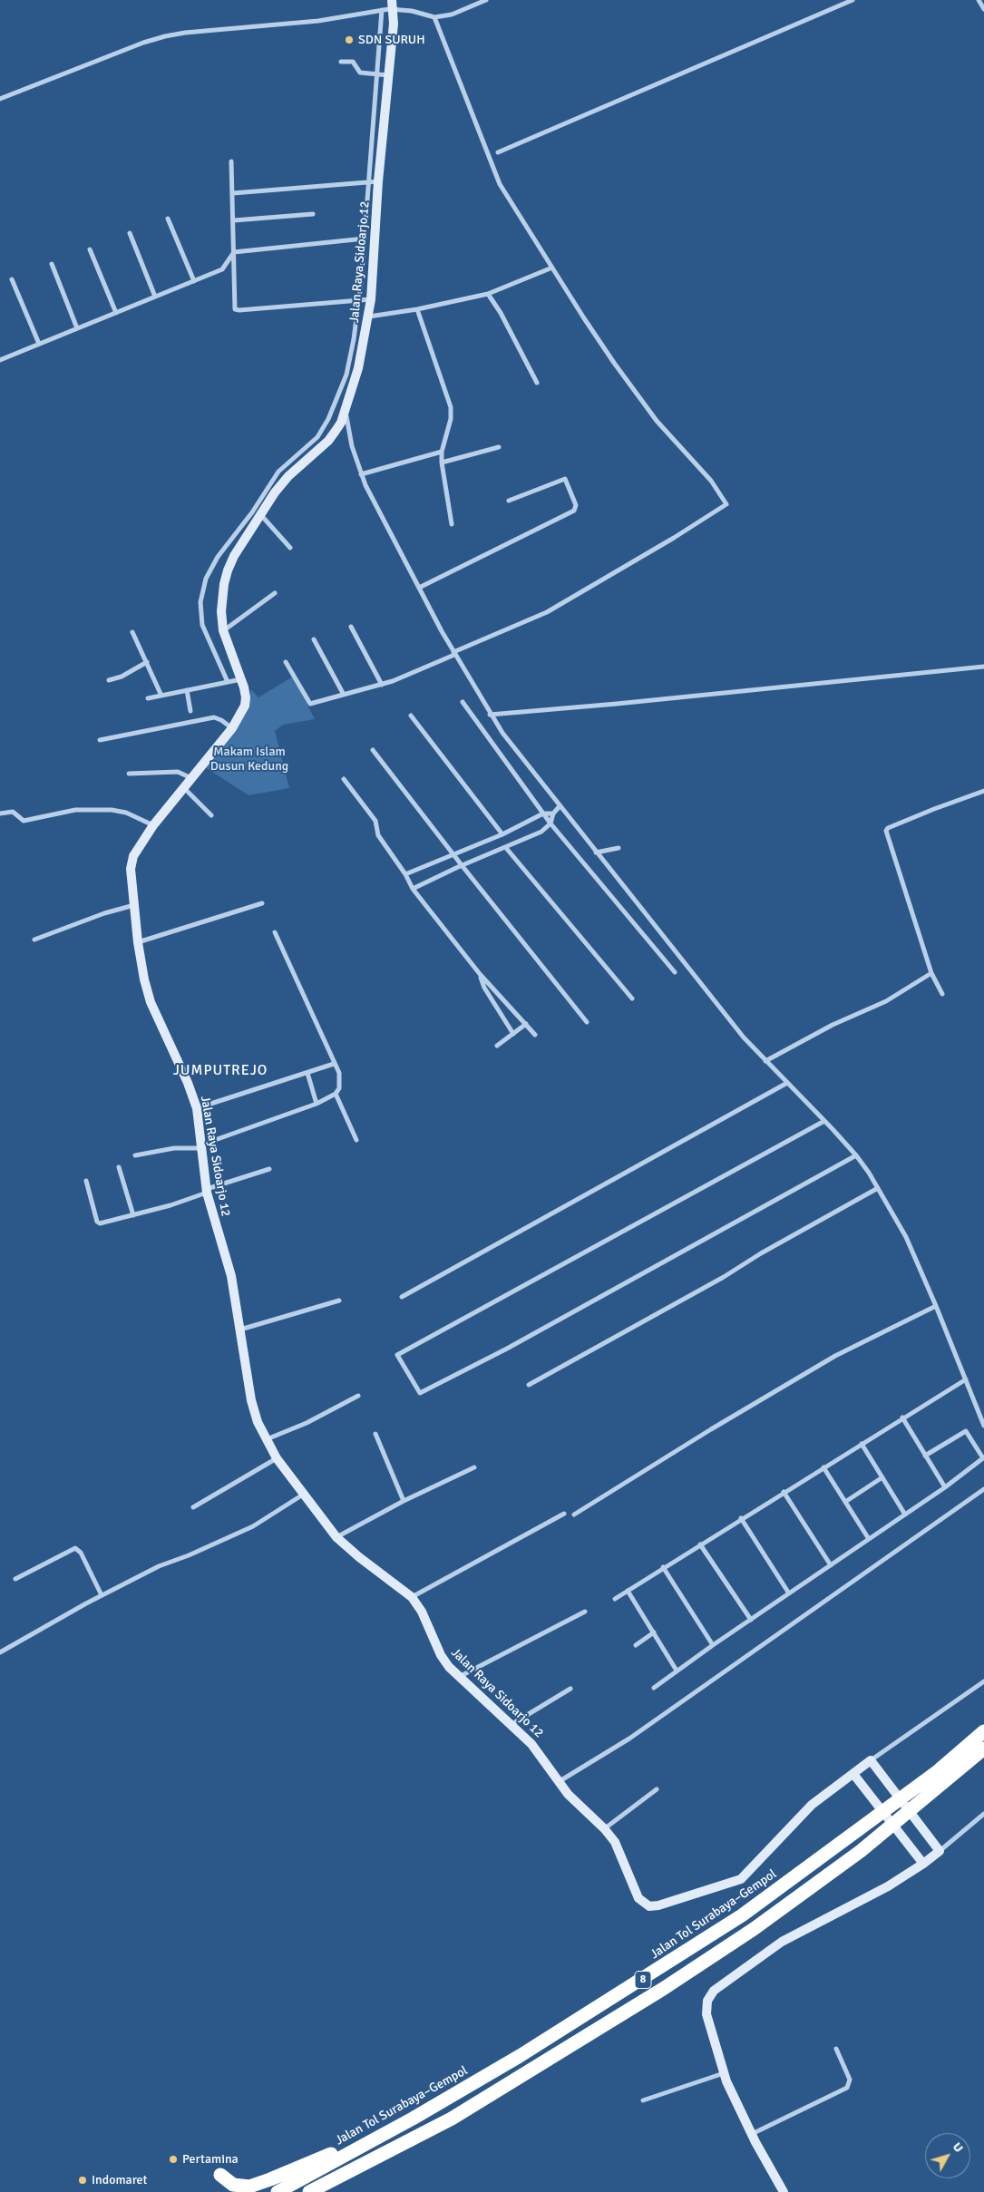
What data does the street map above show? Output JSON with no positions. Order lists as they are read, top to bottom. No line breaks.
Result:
{"streets":{"highway":["Jalan Tol Surabaya–Gempol","8"],"main road":["Jalan Raya Sidoarjo 12"]},"districts":["JUMPUTREJO"],"parks":["Makam Islam Dusun Kedung"],"places":["SDN SURUH","Pertamina","Indomaret"],"north":"top right"}
